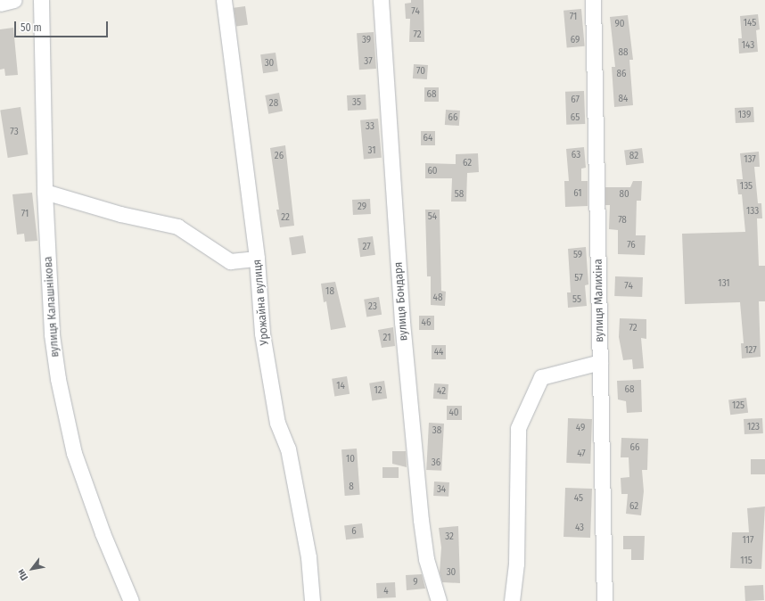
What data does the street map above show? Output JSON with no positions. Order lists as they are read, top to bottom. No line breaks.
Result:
{"streets":{"street":["вулиця Малихіна","вулиця Бондаря","Урожайна вулиця","вулиця Калашнікова"]},"house_numbers":["74","71","145","90","72","39","69","143","88","37","30","70","86","68","84","67","35","28","139","66","65","33","73","64","31","63","26","82","137","62","60","135","61","58","80","29","133","71","54","22","78","76","27","59","57","131","74","18","48","55","23","46","72","21","127","44","14","68","12","42","125","40","123","49","38","66","47","10","36","8","34","45","62","43","6","32","117","115","30","9","4"],"scale_bar":"50 m","north":"bottom left"}
